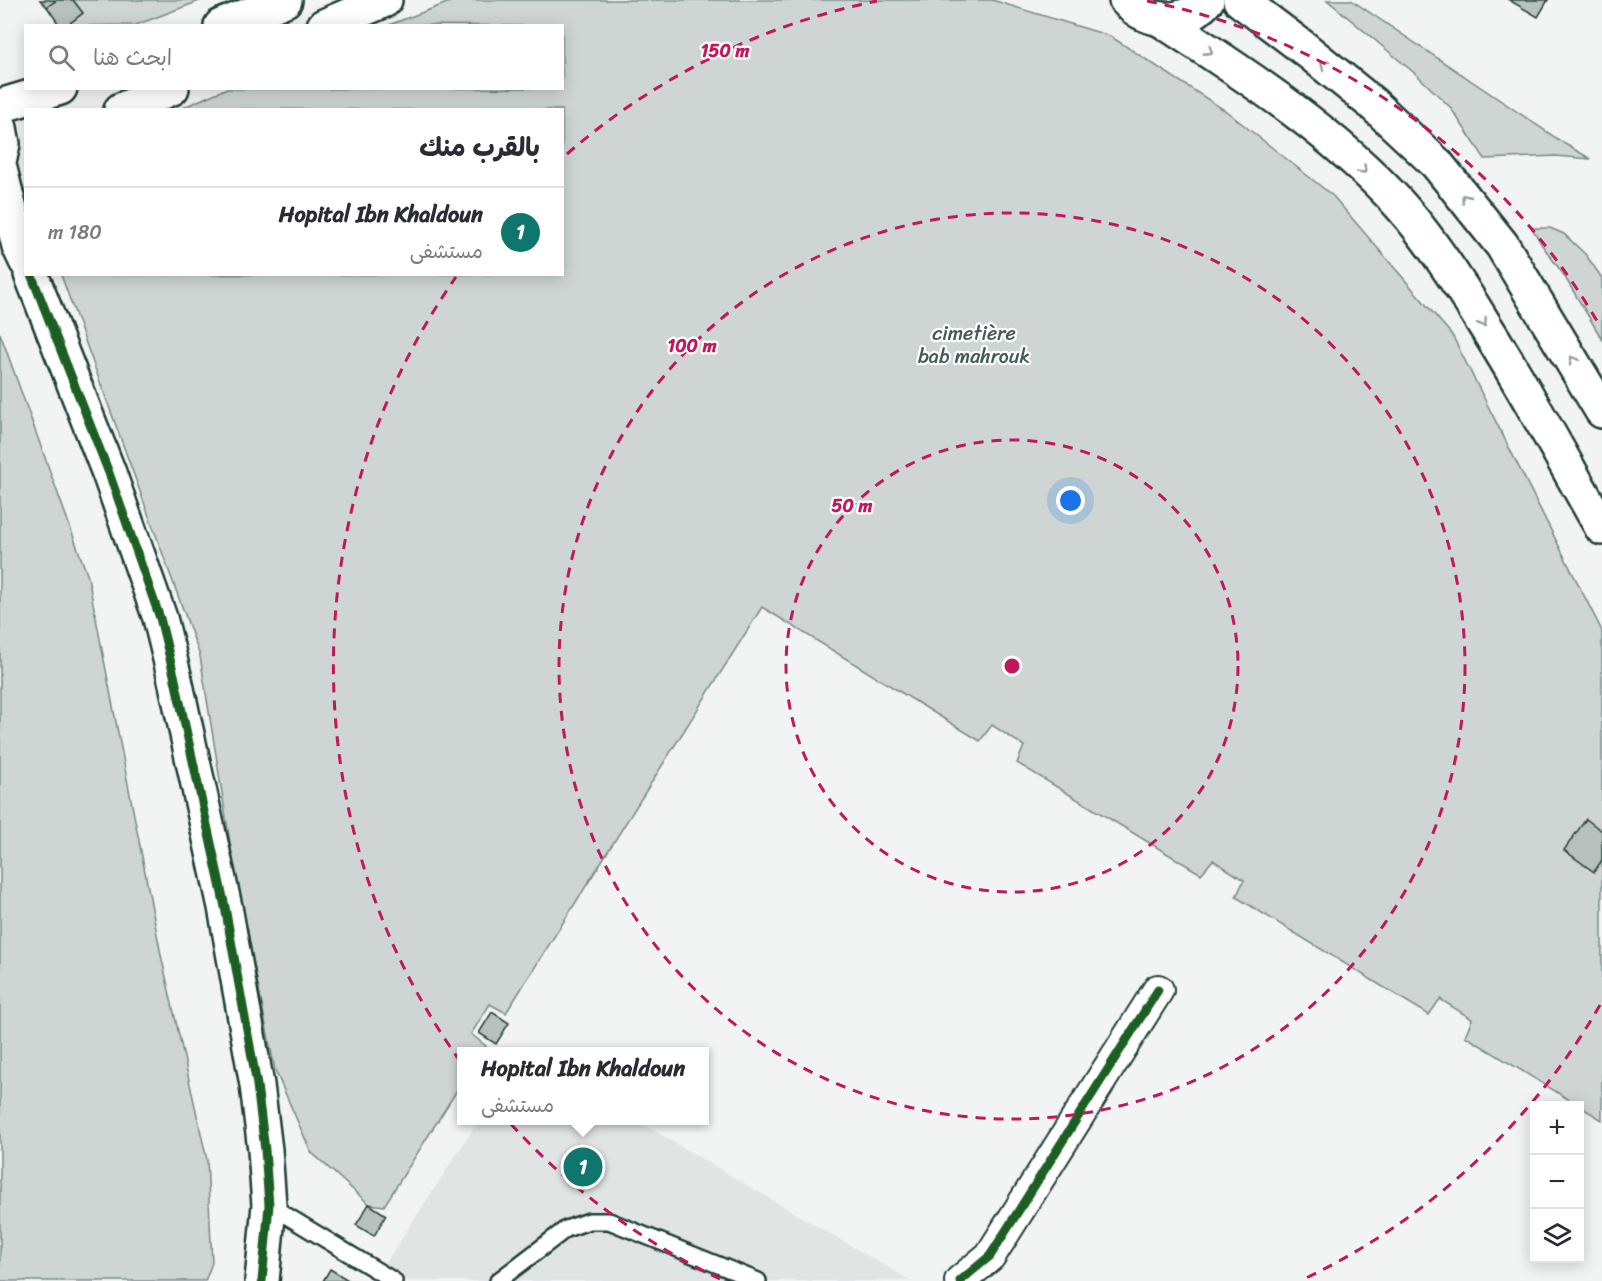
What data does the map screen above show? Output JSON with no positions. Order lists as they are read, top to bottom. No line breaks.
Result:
{"parks":["cimetière bab mahrouk"],"page":{"search":"ابحث هنا","heading":"بالقرب منك","list":[{"mark":"1","name":"Hopital Ibn Khaldoun","note":"مستشفى","value":"180 m"}],"popup":["Hopital Ibn Khaldoun","مستشفى"],"map_buttons":["+","−"],"pins":"1"},"rings":["150 m","100 m","50 m"]}
